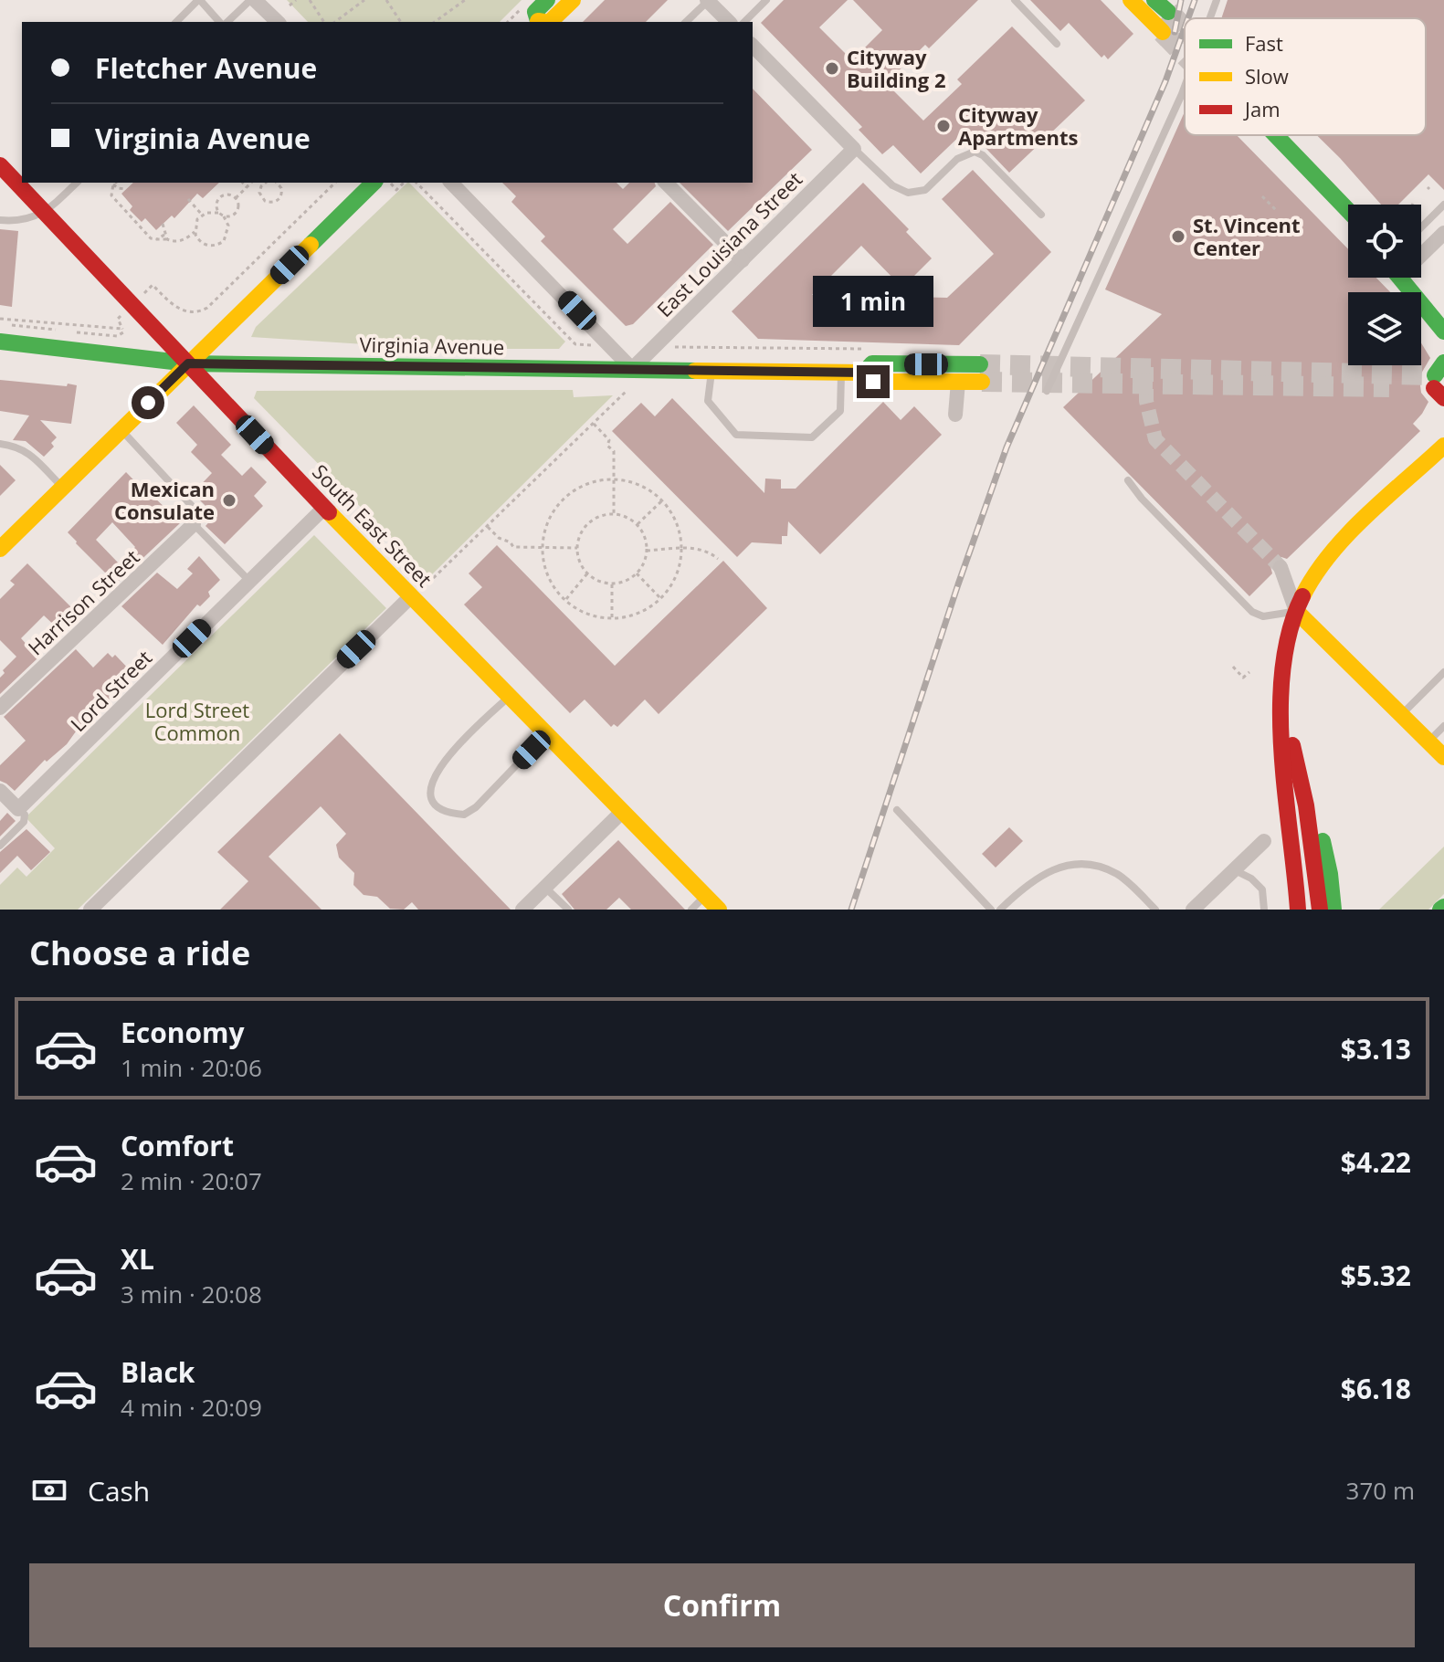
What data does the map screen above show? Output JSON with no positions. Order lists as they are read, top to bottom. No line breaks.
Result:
{"streets":{"main road":["Virginia Avenue","South East Street"],"street":["East Louisiana Street","Harrison Street","Lord Street"]},"crossings":[["East Louisiana Street","Virginia Avenue"],["Virginia Avenue","South East Street"],["South East Street","Lord Street"]],"parks":["Lord Street Common"],"places":["Cityway Building 2","Cityway Apartments","St. Vincent Center","Mexican Consulate"],"legend":["Fast","Slow","Jam"],"page":{"banner":["Fletcher Avenue","Virginia Avenue"],"bubble":"1 min","heading":"Choose a ride","list":[{"name":"Economy","note":"1 min · 20:06","value":"$3.13"},{"name":"Comfort","note":"2 min · 20:07","value":"$4.22"},{"name":"XL","note":"3 min · 20:08","value":"$5.32"},{"name":"Black","note":"4 min · 20:09","value":"$6.18"}],"pay":["Cash","370 m"],"buttons":"Confirm"}}
